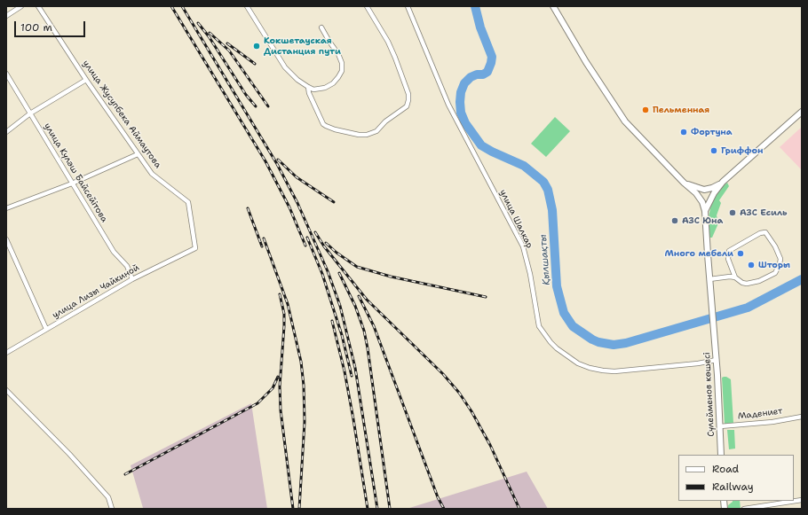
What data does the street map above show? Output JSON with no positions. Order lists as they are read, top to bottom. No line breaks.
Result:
{"streets":{"street":["улица Жусупбека Аймаутова","улица Күләш Байсейітова","улица Шалкар","улица Лизы Чайкиной","Сүлейменов көшесі","Мадениет"]},"crossings":[["улица Жусупбека Аймаутова","улица Лизы Чайкиной"],["улица Күләш Байсейітова","улица Лизы Чайкиной"],["улица Шалкар","Сүлейменов көшесі"],["Сүлейменов көшесі","Мадениет"]],"water":["Қылшақты"],"places":["Кокшетауская Дистанция пути","Пельменная","Фортуна","Гриффон","АЗС Есиль","АЗС Юна","Много мебели","Шторы"],"legend":["Road","Railway"],"scale_bar":"100 m"}
